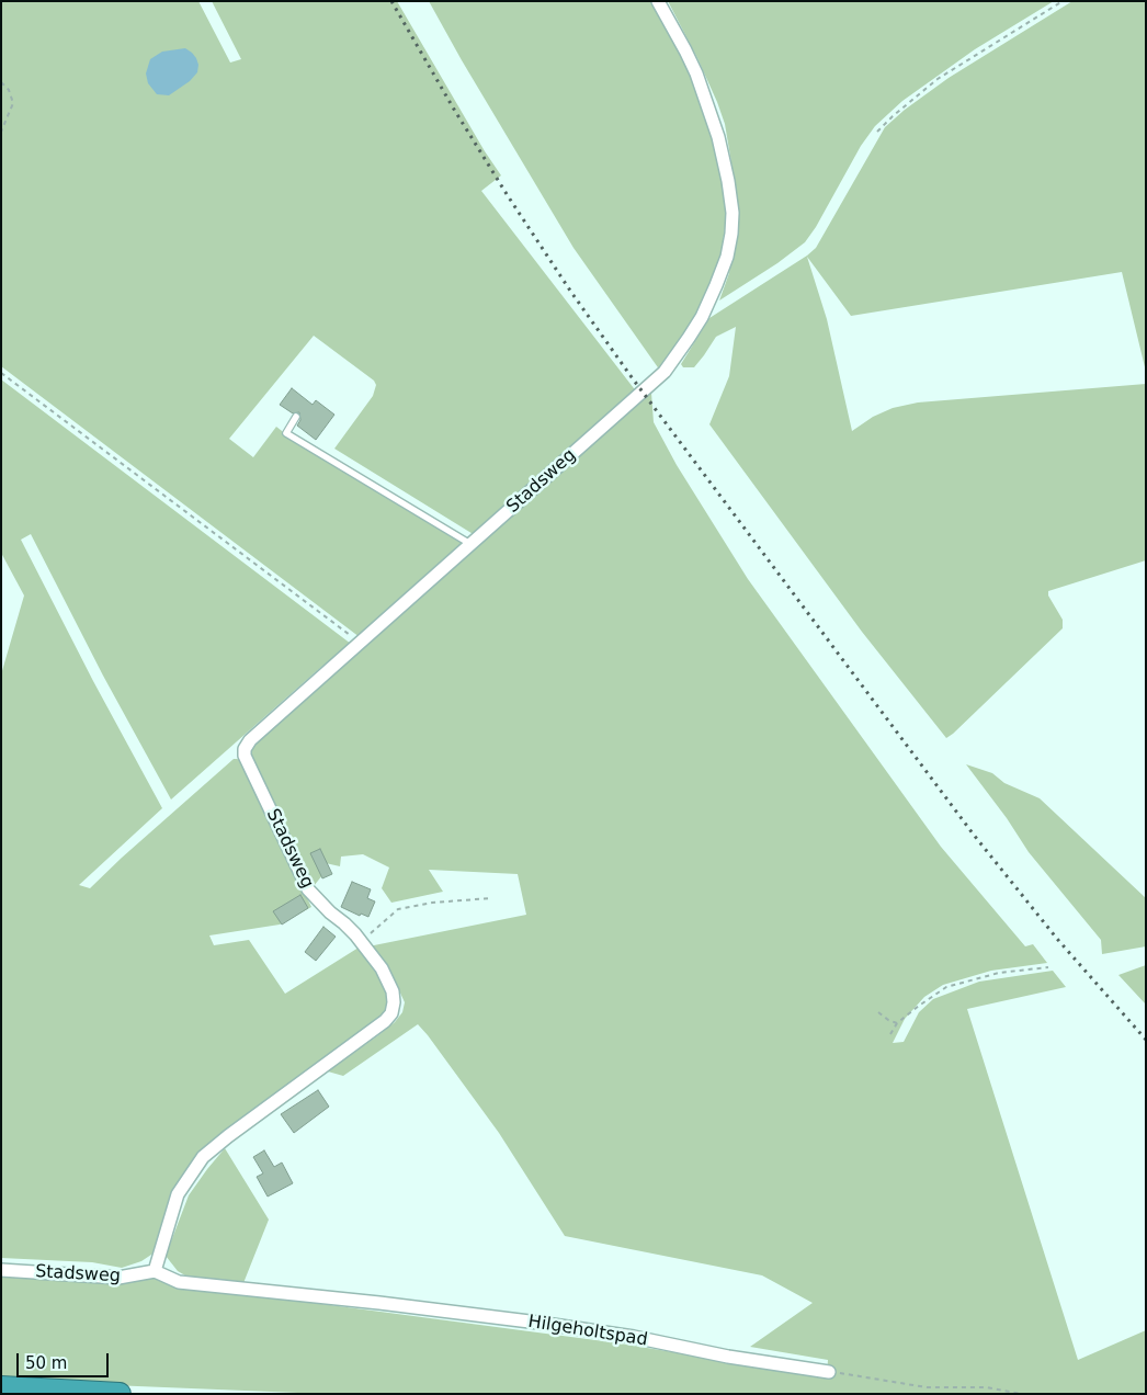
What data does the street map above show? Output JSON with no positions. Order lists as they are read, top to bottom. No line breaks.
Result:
{"streets":{"street":["Stadsweg","Hilgeholtspad"]},"crossings":[["Stadsweg","Hilgeholtspad"]],"scale_bar":"50 m"}
